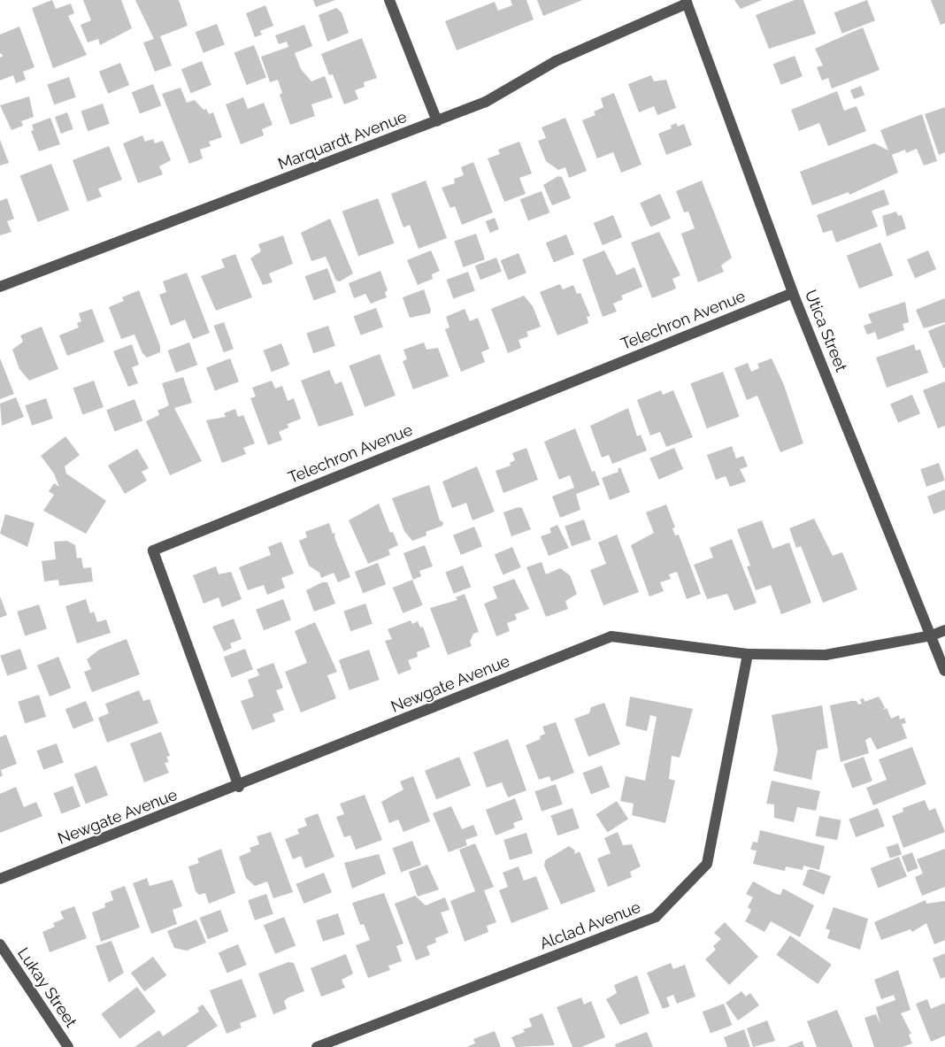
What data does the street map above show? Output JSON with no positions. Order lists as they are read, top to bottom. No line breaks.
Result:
{"streets":{"street":["Marquardt Avenue","Telechron Avenue","Utica Street","Newgate Avenue","Alclad Avenue","Lukay Street"]},"crossings":[["Marquardt Avenue","Utica Street"],["Telechron Avenue","Utica Street"],["Telechron Avenue","Newgate Avenue"],["Utica Street","Newgate Avenue"],["Newgate Avenue","Alclad Avenue"]]}
